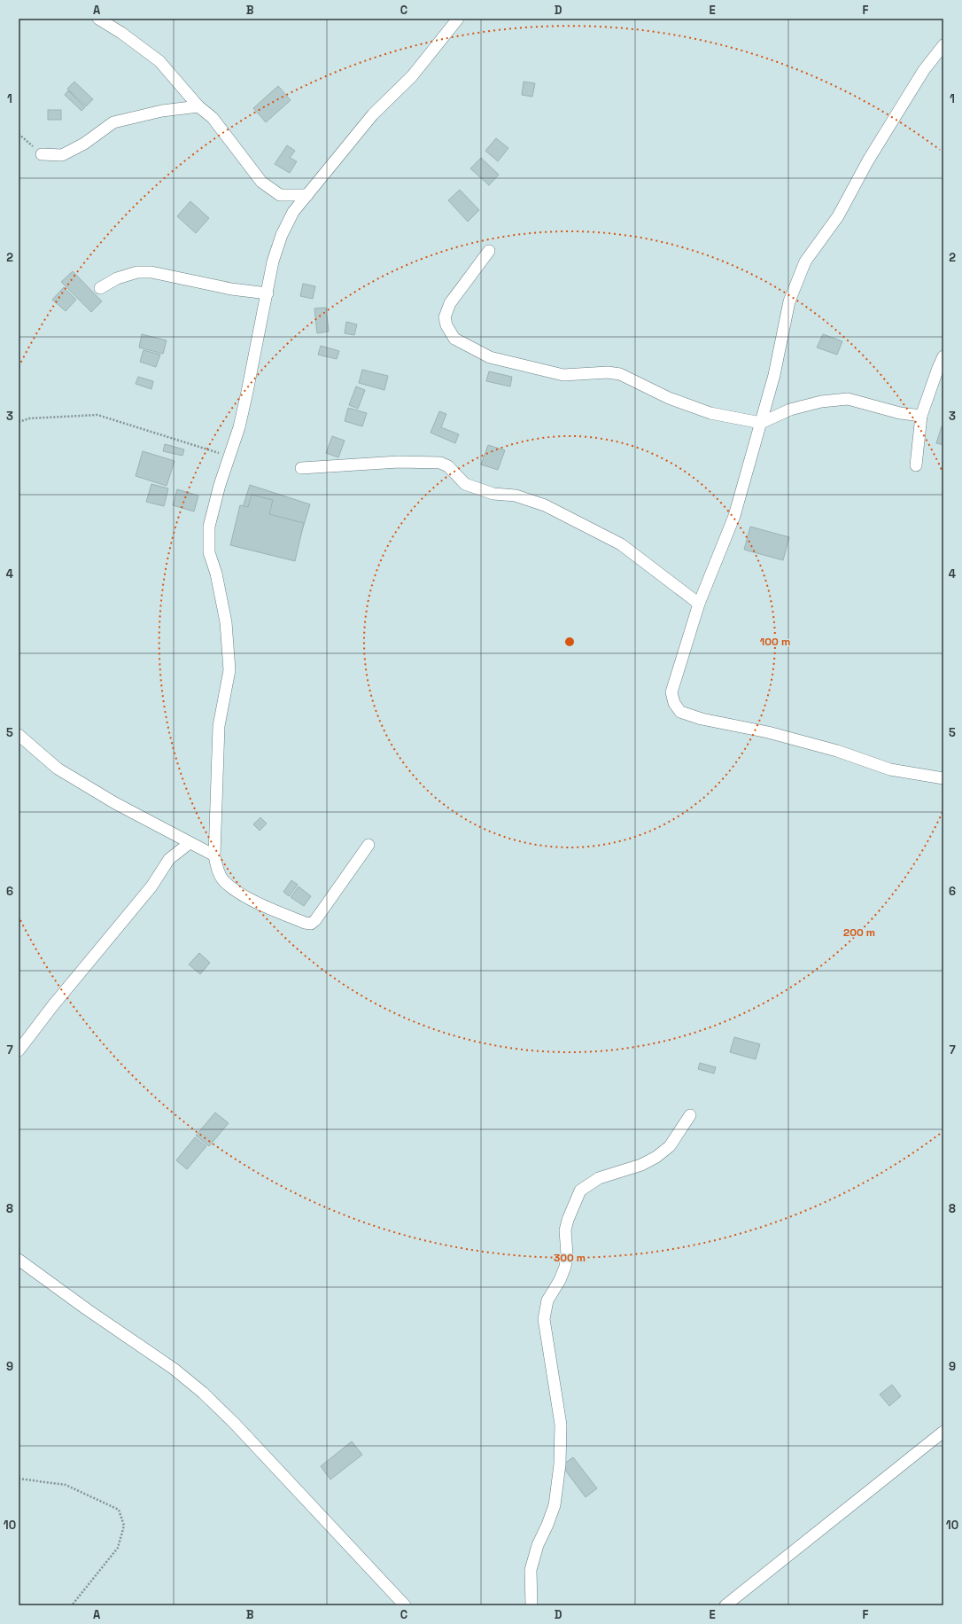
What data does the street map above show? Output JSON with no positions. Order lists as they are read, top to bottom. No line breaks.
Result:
{"grid":{"columns":["A","B","C","D","E","F"],"rows":["1","2","3","4","5","6","7","8","9","10"]},"rings":["100 m","200 m","300 m"]}
